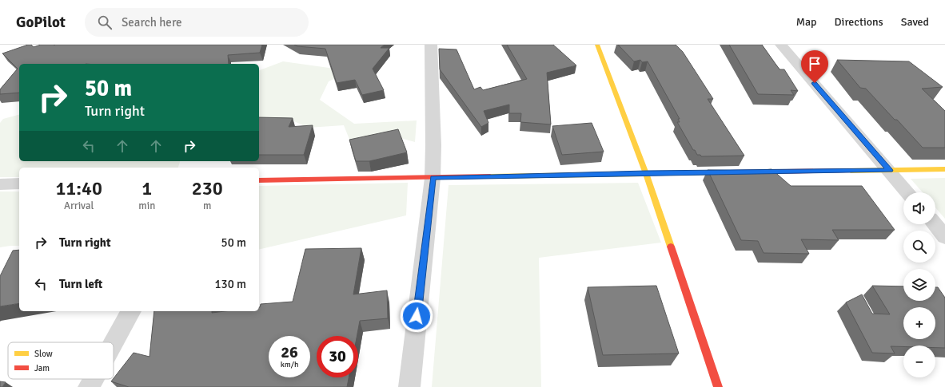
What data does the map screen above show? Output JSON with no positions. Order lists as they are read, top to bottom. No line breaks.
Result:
{"legend":["Slow","Jam"],"page":{"header":"GoPilot","search":"Search here","nav":["Map","Directions","Saved"],"turn":["50 m","Turn right"],"eta":["11:40","Arrival","1","min","230","m"],"map_buttons":["+","−"],"list":[{"name":"Turn right","value":"50 m"},{"name":"Turn left","value":"130 m"}],"speed":"26 km/h","limit":"30"}}
